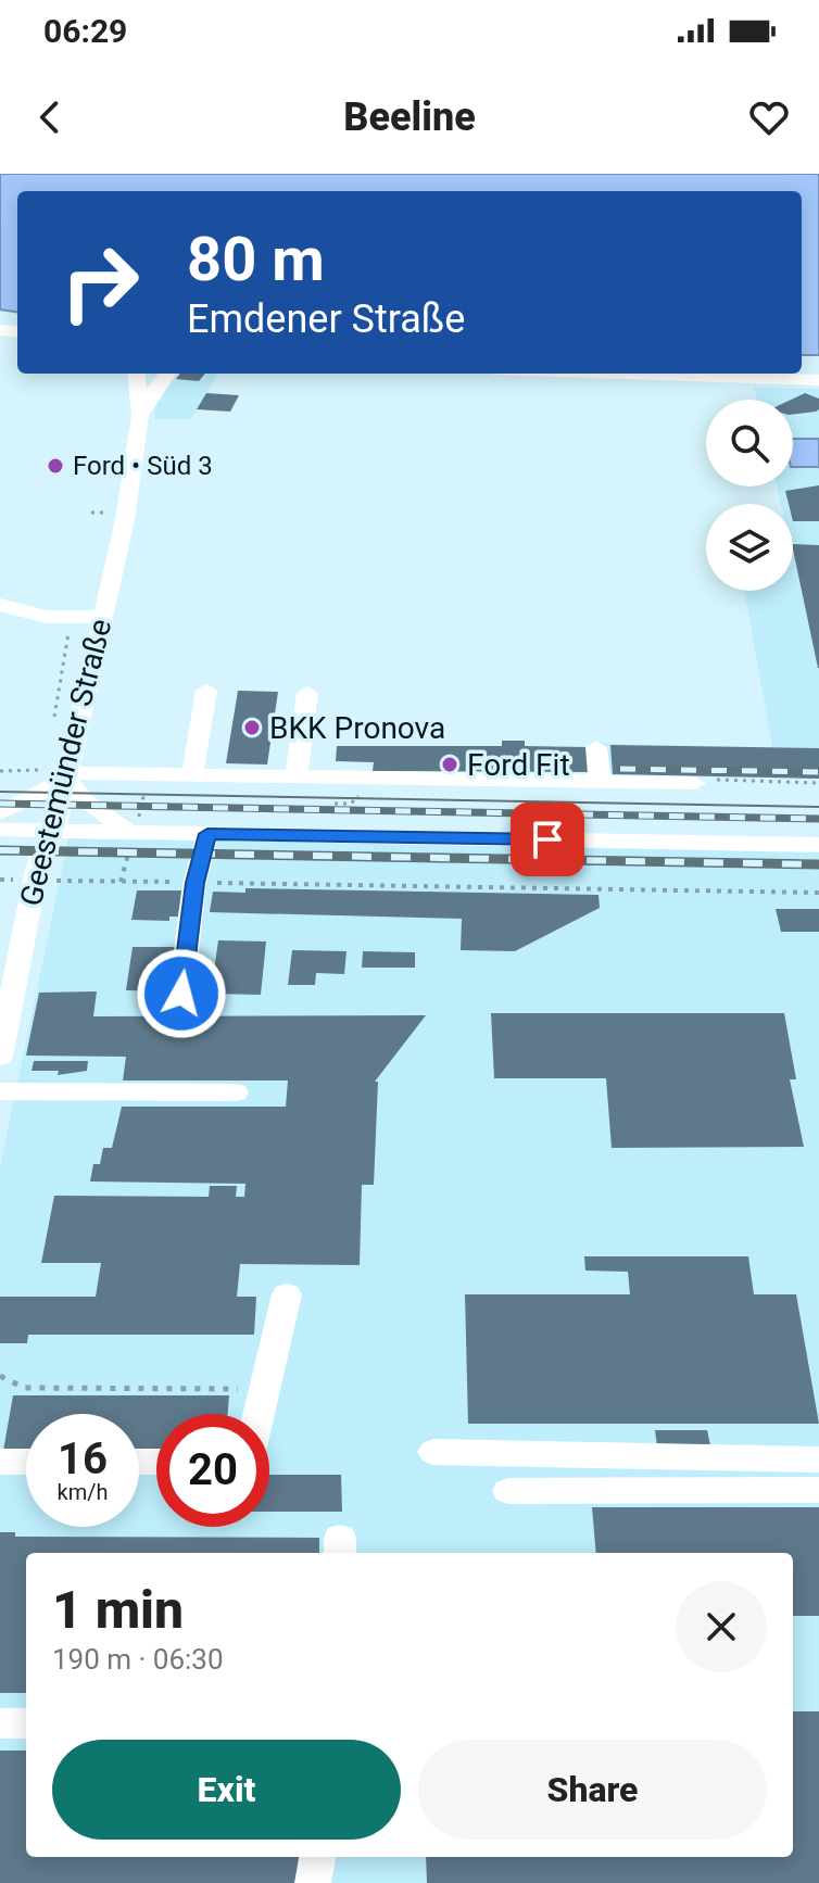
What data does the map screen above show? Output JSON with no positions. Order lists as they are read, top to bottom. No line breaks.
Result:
{"streets":{"street":["Geestemünder Straße"]},"places":["Ford • Süd 3","BKK Pronova","Ford Fit"],"page":{"status":"06:29","header":"Beeline","turn":["80 m","Emdener Straße"],"speed":"16 km/h","limit":"20","heading":["1 min","190 m · 06:30"],"buttons":["Exit","Share"]}}
